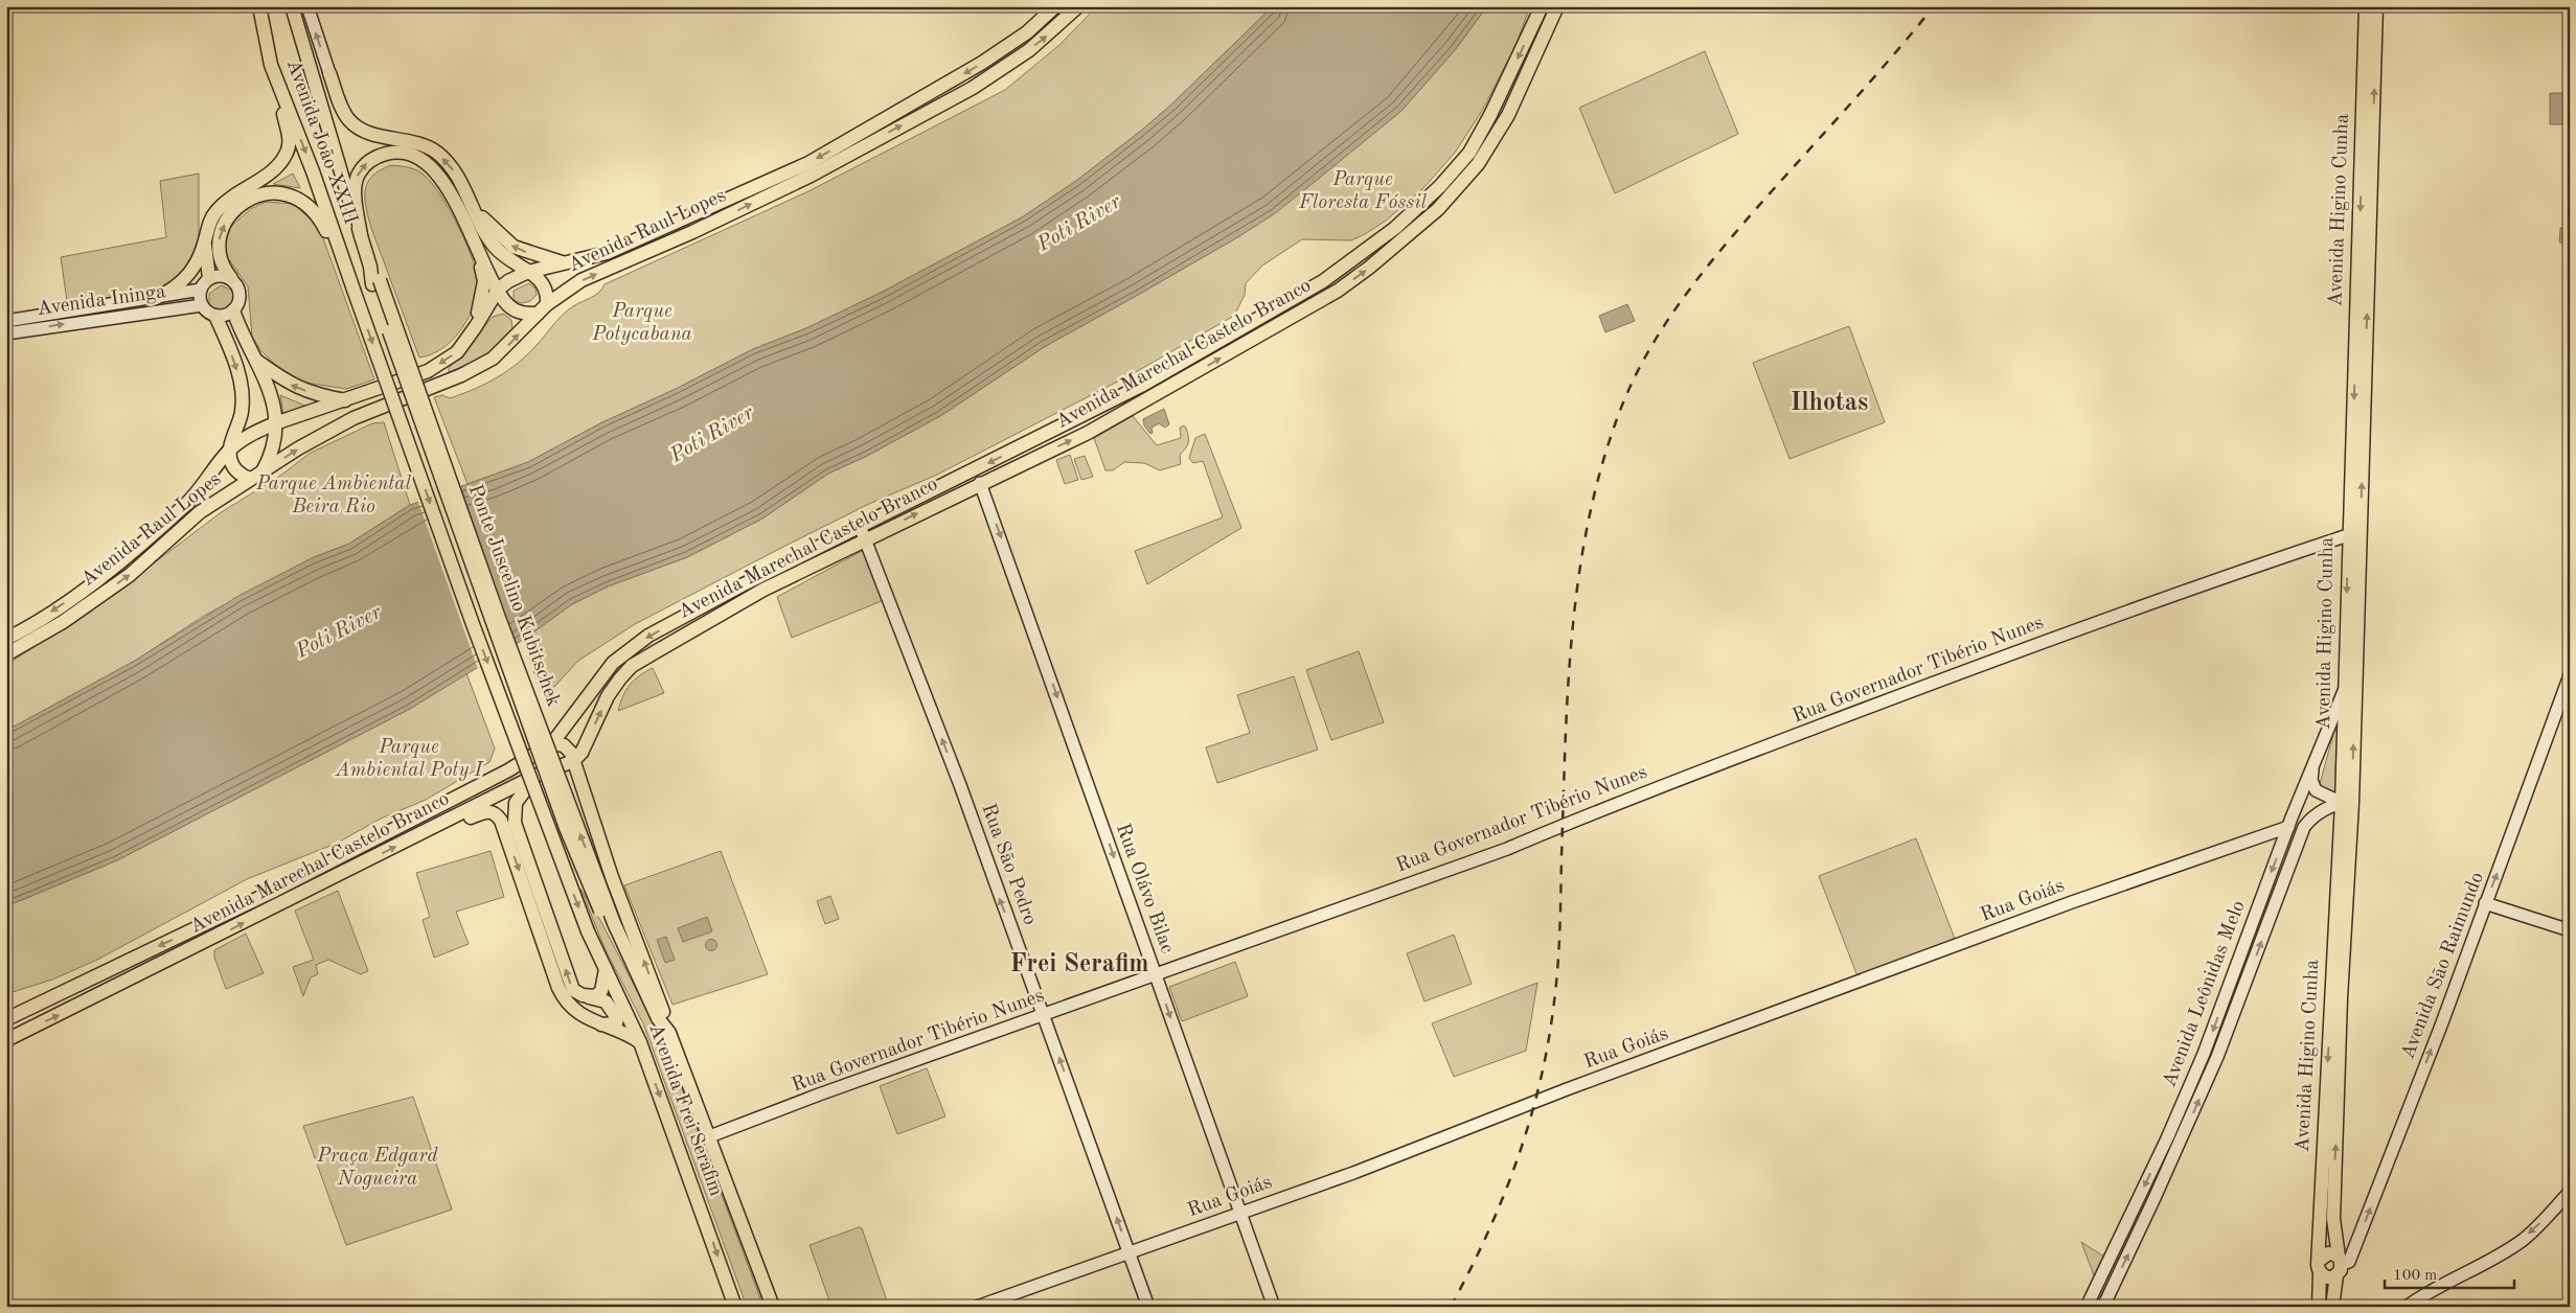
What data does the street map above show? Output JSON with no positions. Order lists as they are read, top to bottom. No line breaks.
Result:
{"streets":{"main road":["Avenida João XXIII","Avenida Higino Cunha","Avenida Raul Lopes","Avenida Marechal Castelo Branco","Ponte Juscelino Kubitschek","Avenida Frei Serafim"],"street":["Avenida Ininga","Rua Governador Tibério Nunes","Rua São Pedro","Rua Olávo Bilac","Rua Goiás","Avenida São Raimundo","Avenida Leônidas Melo"]},"crossings":[["Avenida João XXIII","Ponte Juscelino Kubitschek"],["Avenida João XXIII","Avenida Frei Serafim"],["Avenida Higino Cunha","Rua Governador Tibério Nunes"],["Avenida Higino Cunha","Avenida São Raimundo"],["Avenida Higino Cunha","Avenida Leônidas Melo"],["Avenida Marechal Castelo Branco","Rua São Pedro"],["Avenida Marechal Castelo Branco","Rua Olávo Bilac"],["Ponte Juscelino Kubitschek","Avenida Frei Serafim"],["Rua Governador Tibério Nunes","Rua São Pedro"],["Rua Governador Tibério Nunes","Rua Olávo Bilac"],["Rua Governador Tibério Nunes","Avenida Frei Serafim"],["Rua São Pedro","Rua Goiás"],["Rua Olávo Bilac","Rua Goiás"],["Rua Goiás","Avenida Leônidas Melo"]],"one_way":["Rua São Pedro","Rua Olávo Bilac","Avenida São Raimundo"],"districts":["Ilhotas","Frei Serafim"],"water":["Poti River"],"parks":["Parque Floresta Fóssil","Parque Potycabana","Parque Ambiental Beira Rio","Parque Ambiental Poty I","Praça Edgard Nogueira"],"scale_bar":"100 m"}
